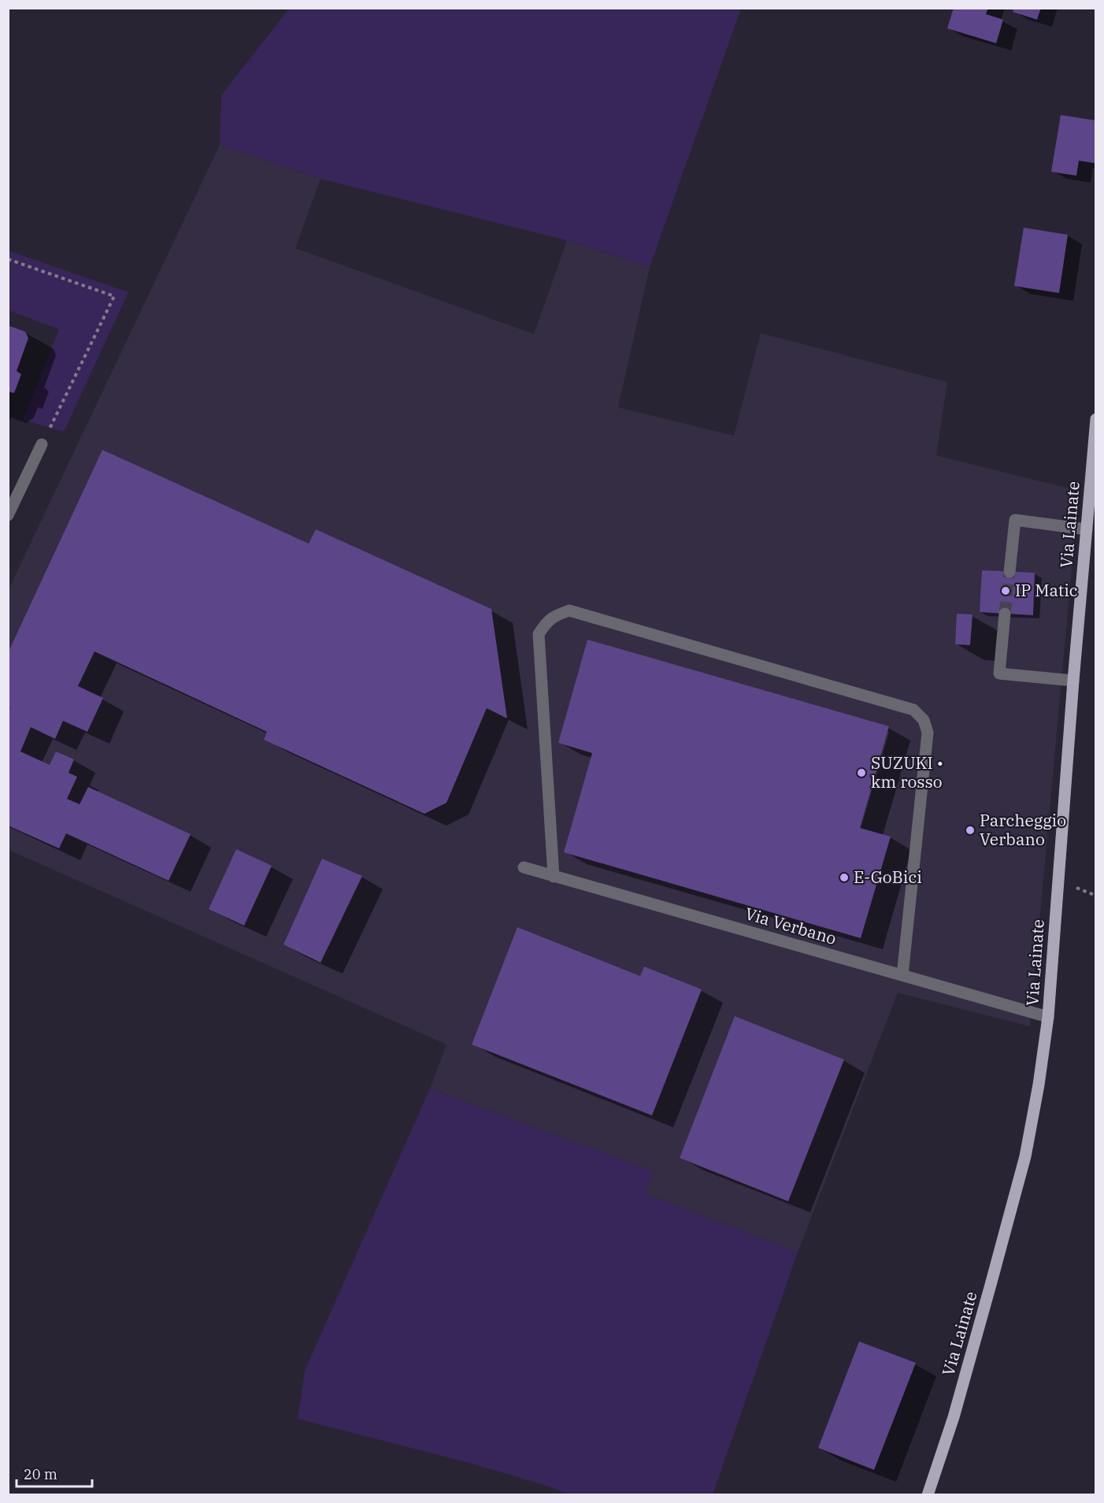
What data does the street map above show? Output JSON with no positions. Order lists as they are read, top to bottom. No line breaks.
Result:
{"streets":{"main road":["Via Lainate"],"street":["Via Verbano"]},"crossings":[["Via Lainate","Via Verbano"]],"places":["IP Matic","SUZUKI • km rosso","Parcheggio Verbano","E-GoBici"],"scale_bar":"20 m"}
